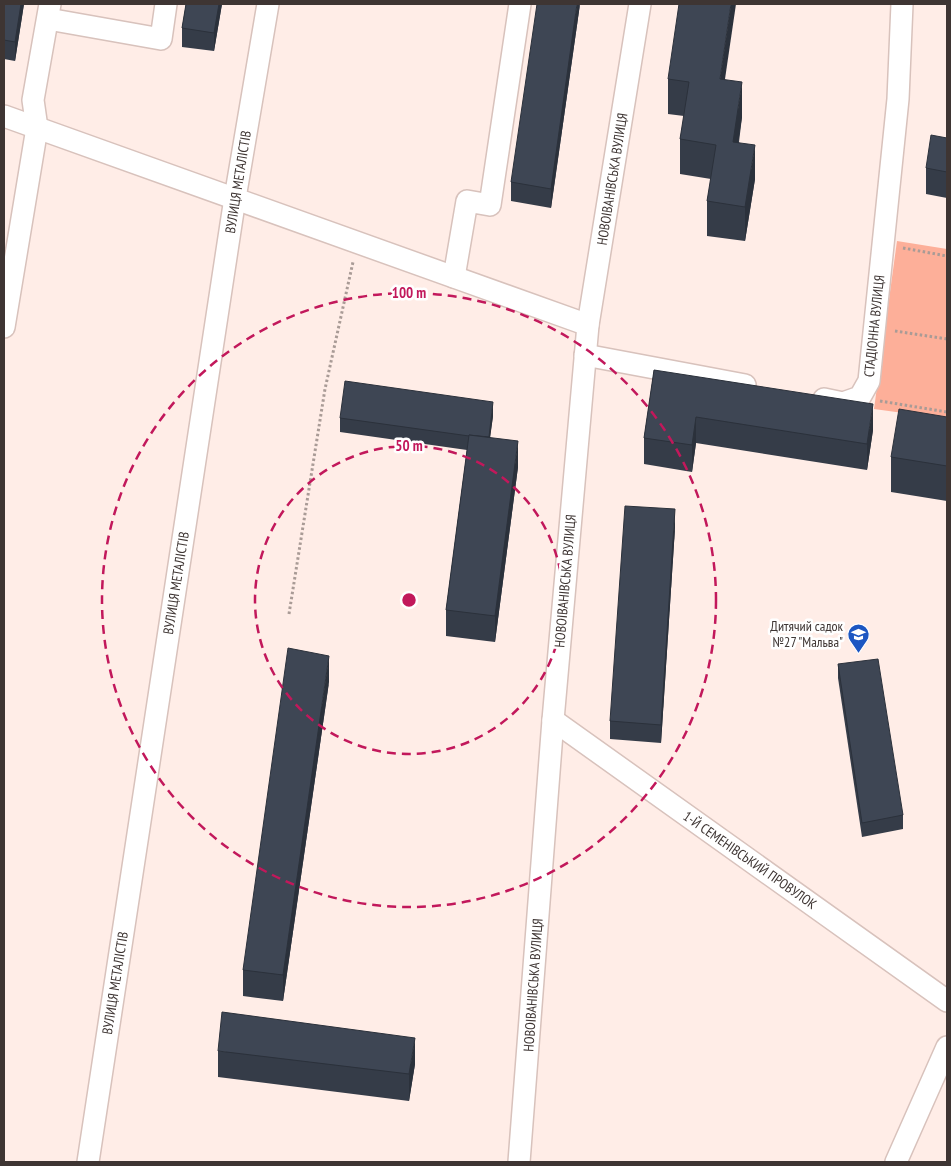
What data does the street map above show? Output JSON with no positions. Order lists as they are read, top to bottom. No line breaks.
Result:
{"streets":{"street":["НОВОІВАНІВСЬКА ВУЛИЦЯ","ВУЛИЦЯ МЕТАЛІСТІВ","СТАДІОННА ВУЛИЦЯ","1-Й СЕМЕНІВСЬКИЙ ПРОВУЛОК"]},"crossings":[["НОВОІВАНІВСЬКА ВУЛИЦЯ","1-Й СЕМЕНІВСЬКИЙ ПРОВУЛОК"]],"places":{"school or university":["Дитячий садок №27 \"Мальва\""]},"rings":["100 m","50 m"]}
